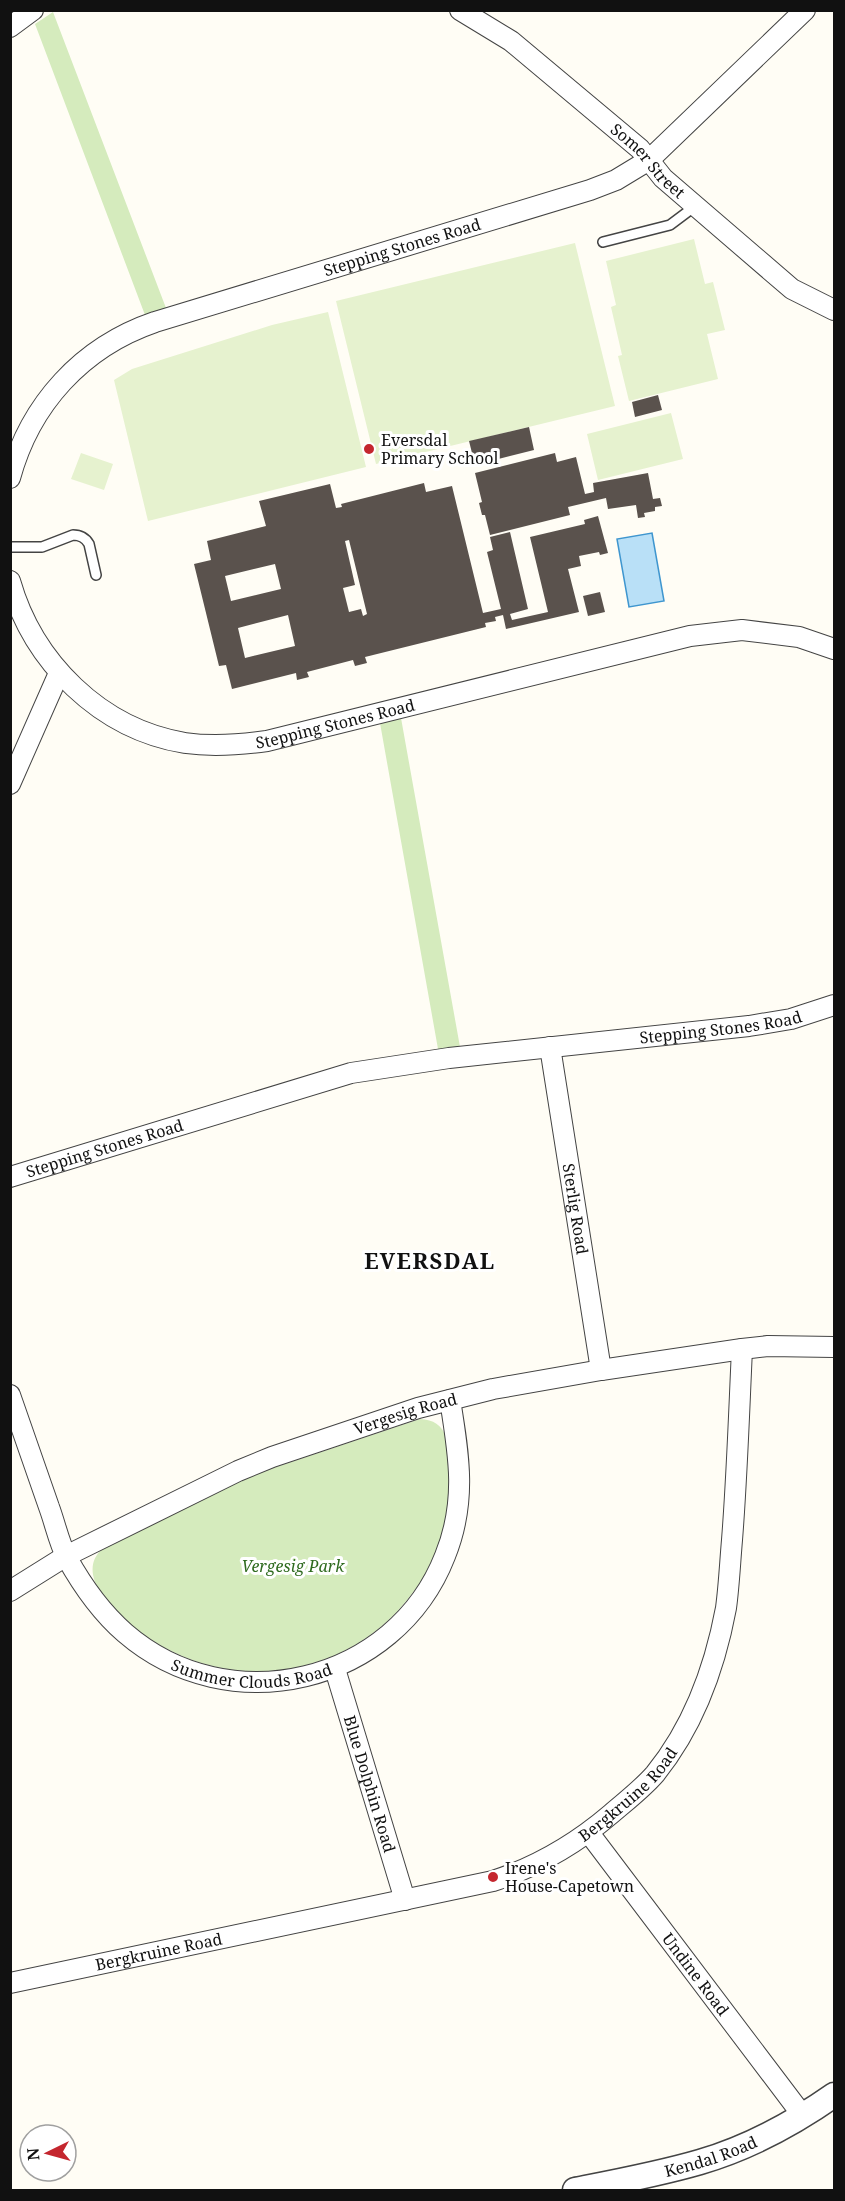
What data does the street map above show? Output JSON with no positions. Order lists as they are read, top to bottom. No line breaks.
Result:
{"streets":{"street":["Somer Street","Stepping Stones Road","Sterlig Road","Vergesig Road","Summer Clouds Road","Blue Dolphin Road","Bergkruine Road","Undine Road","Kendal Road"]},"crossings":[["Somer Street","Stepping Stones Road"],["Stepping Stones Road","Sterlig Road"],["Sterlig Road","Vergesig Road"],["Vergesig Road","Summer Clouds Road"],["Vergesig Road","Bergkruine Road"],["Summer Clouds Road","Blue Dolphin Road"],["Blue Dolphin Road","Bergkruine Road"],["Bergkruine Road","Undine Road"],["Undine Road","Kendal Road"]],"districts":["EVERSDAL"],"parks":["Vergesig Park"],"places":["Eversdal Primary School","Irene's House-Capetown"],"north":"left"}
